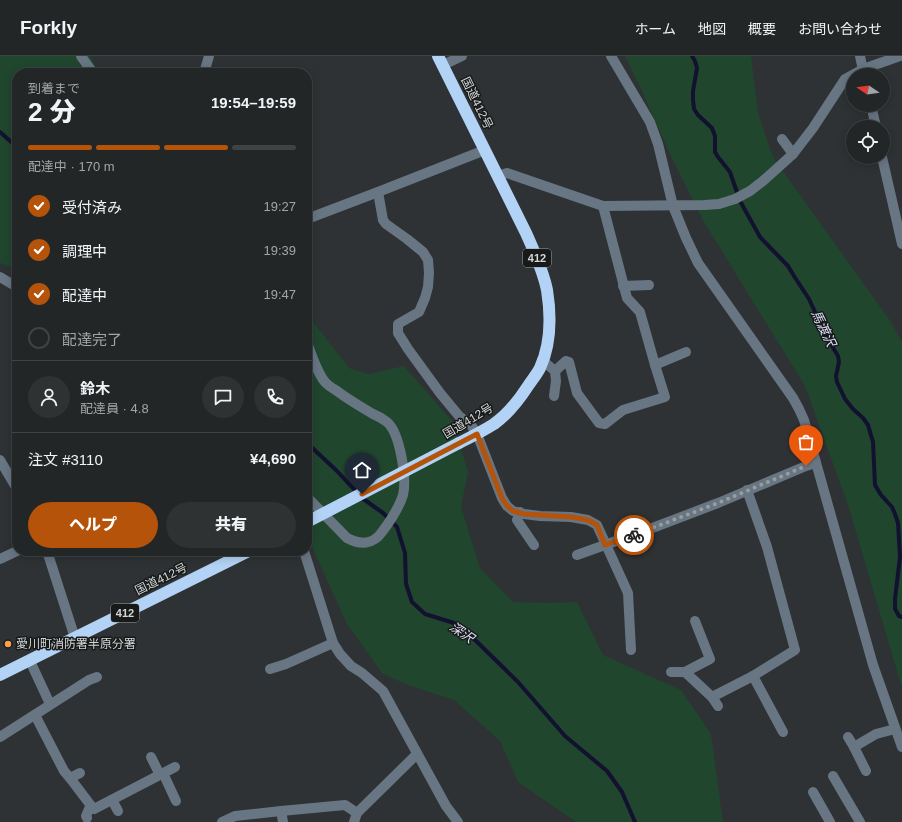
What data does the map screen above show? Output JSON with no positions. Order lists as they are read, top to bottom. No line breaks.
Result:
{"streets":{"highway":["国道412号","412"]},"water":["馬渡沢","深沢"],"places":["愛川町消防署半原分署"],"north":"left","page":{"header":"Forkly","nav":["ホーム","地図","概要","お問い合わせ"],"heading":["2 分","到着まで","19:54–19:59"],"panel":["鈴木","配達員 · 4.8","注文 #3110","¥4,690"],"bar":"配達中 · 170 m","list":[["受付済み","19:27"],["調理中","19:39"],["配達中","19:47"],"配達完了"],"buttons":["ヘルプ","共有"]}}
